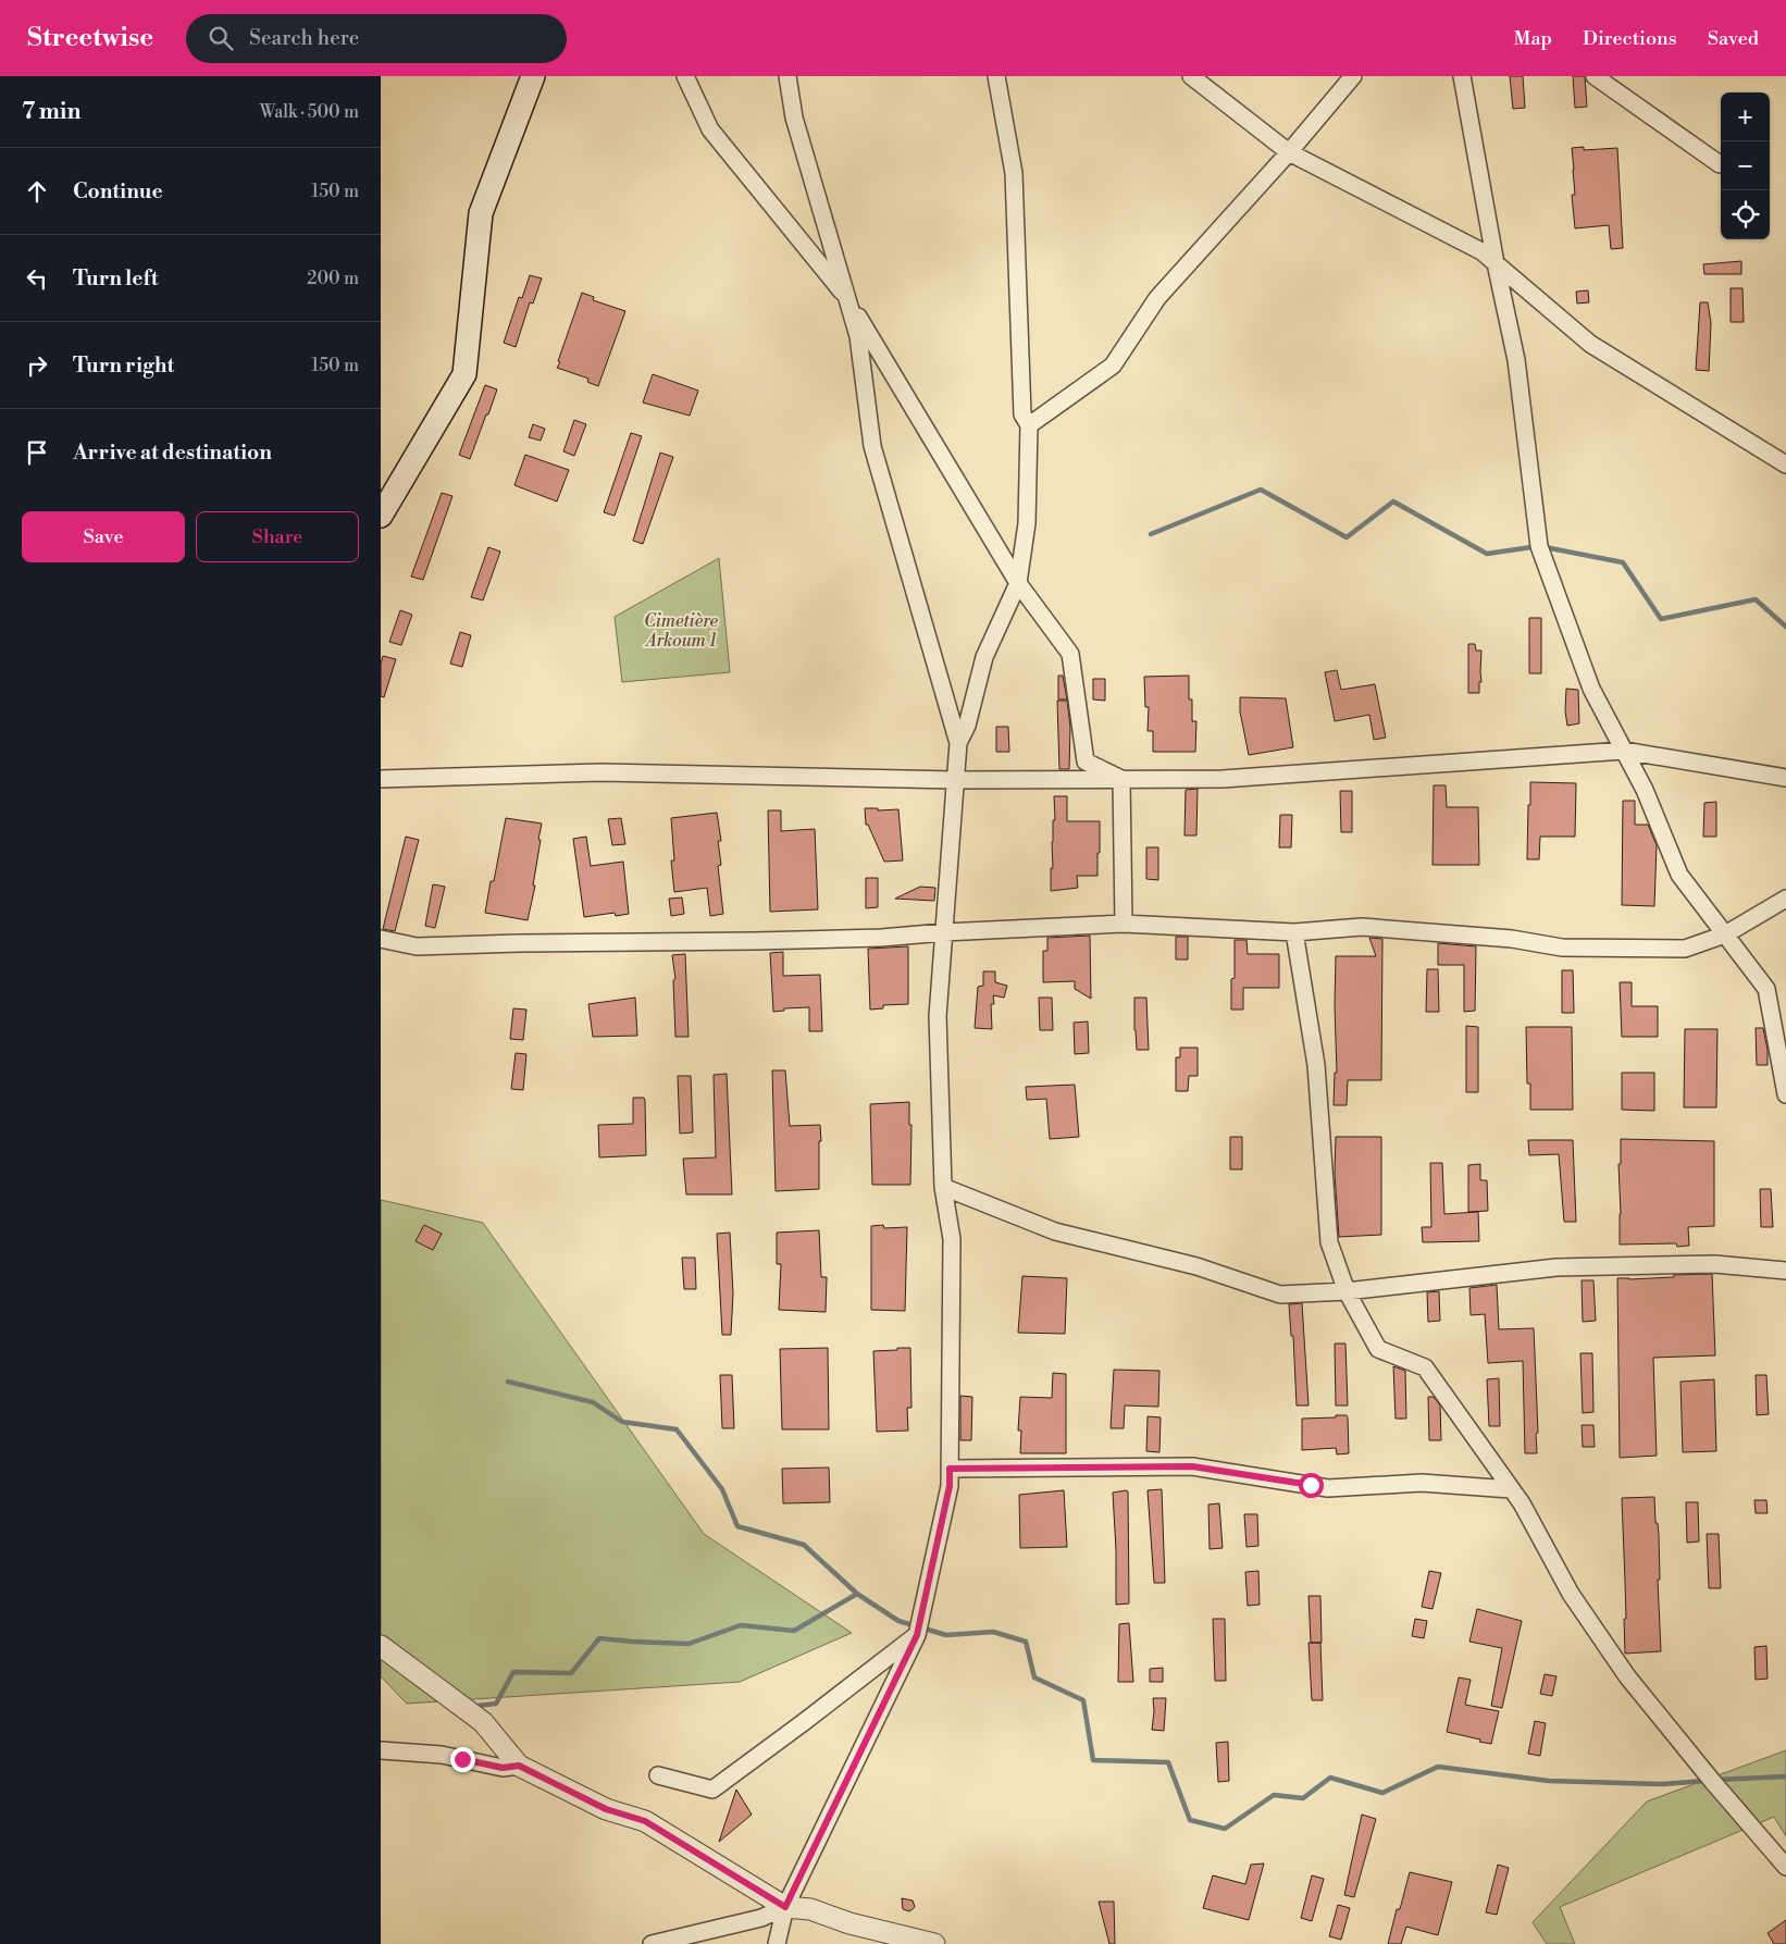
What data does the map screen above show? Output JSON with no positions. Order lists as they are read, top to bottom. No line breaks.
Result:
{"parks":["Cimetière Arkoum 1"],"page":{"header":"Streetwise","search":"Search here","nav":["Map","Directions","Saved"],"heading":["7 min","Walk · 500 m"],"map_buttons":["+","−"],"list":[["Continue","150 m"],["Turn left","200 m"],["Turn right","150 m"],"Arrive at destination"],"buttons":["Save","Share"]}}
